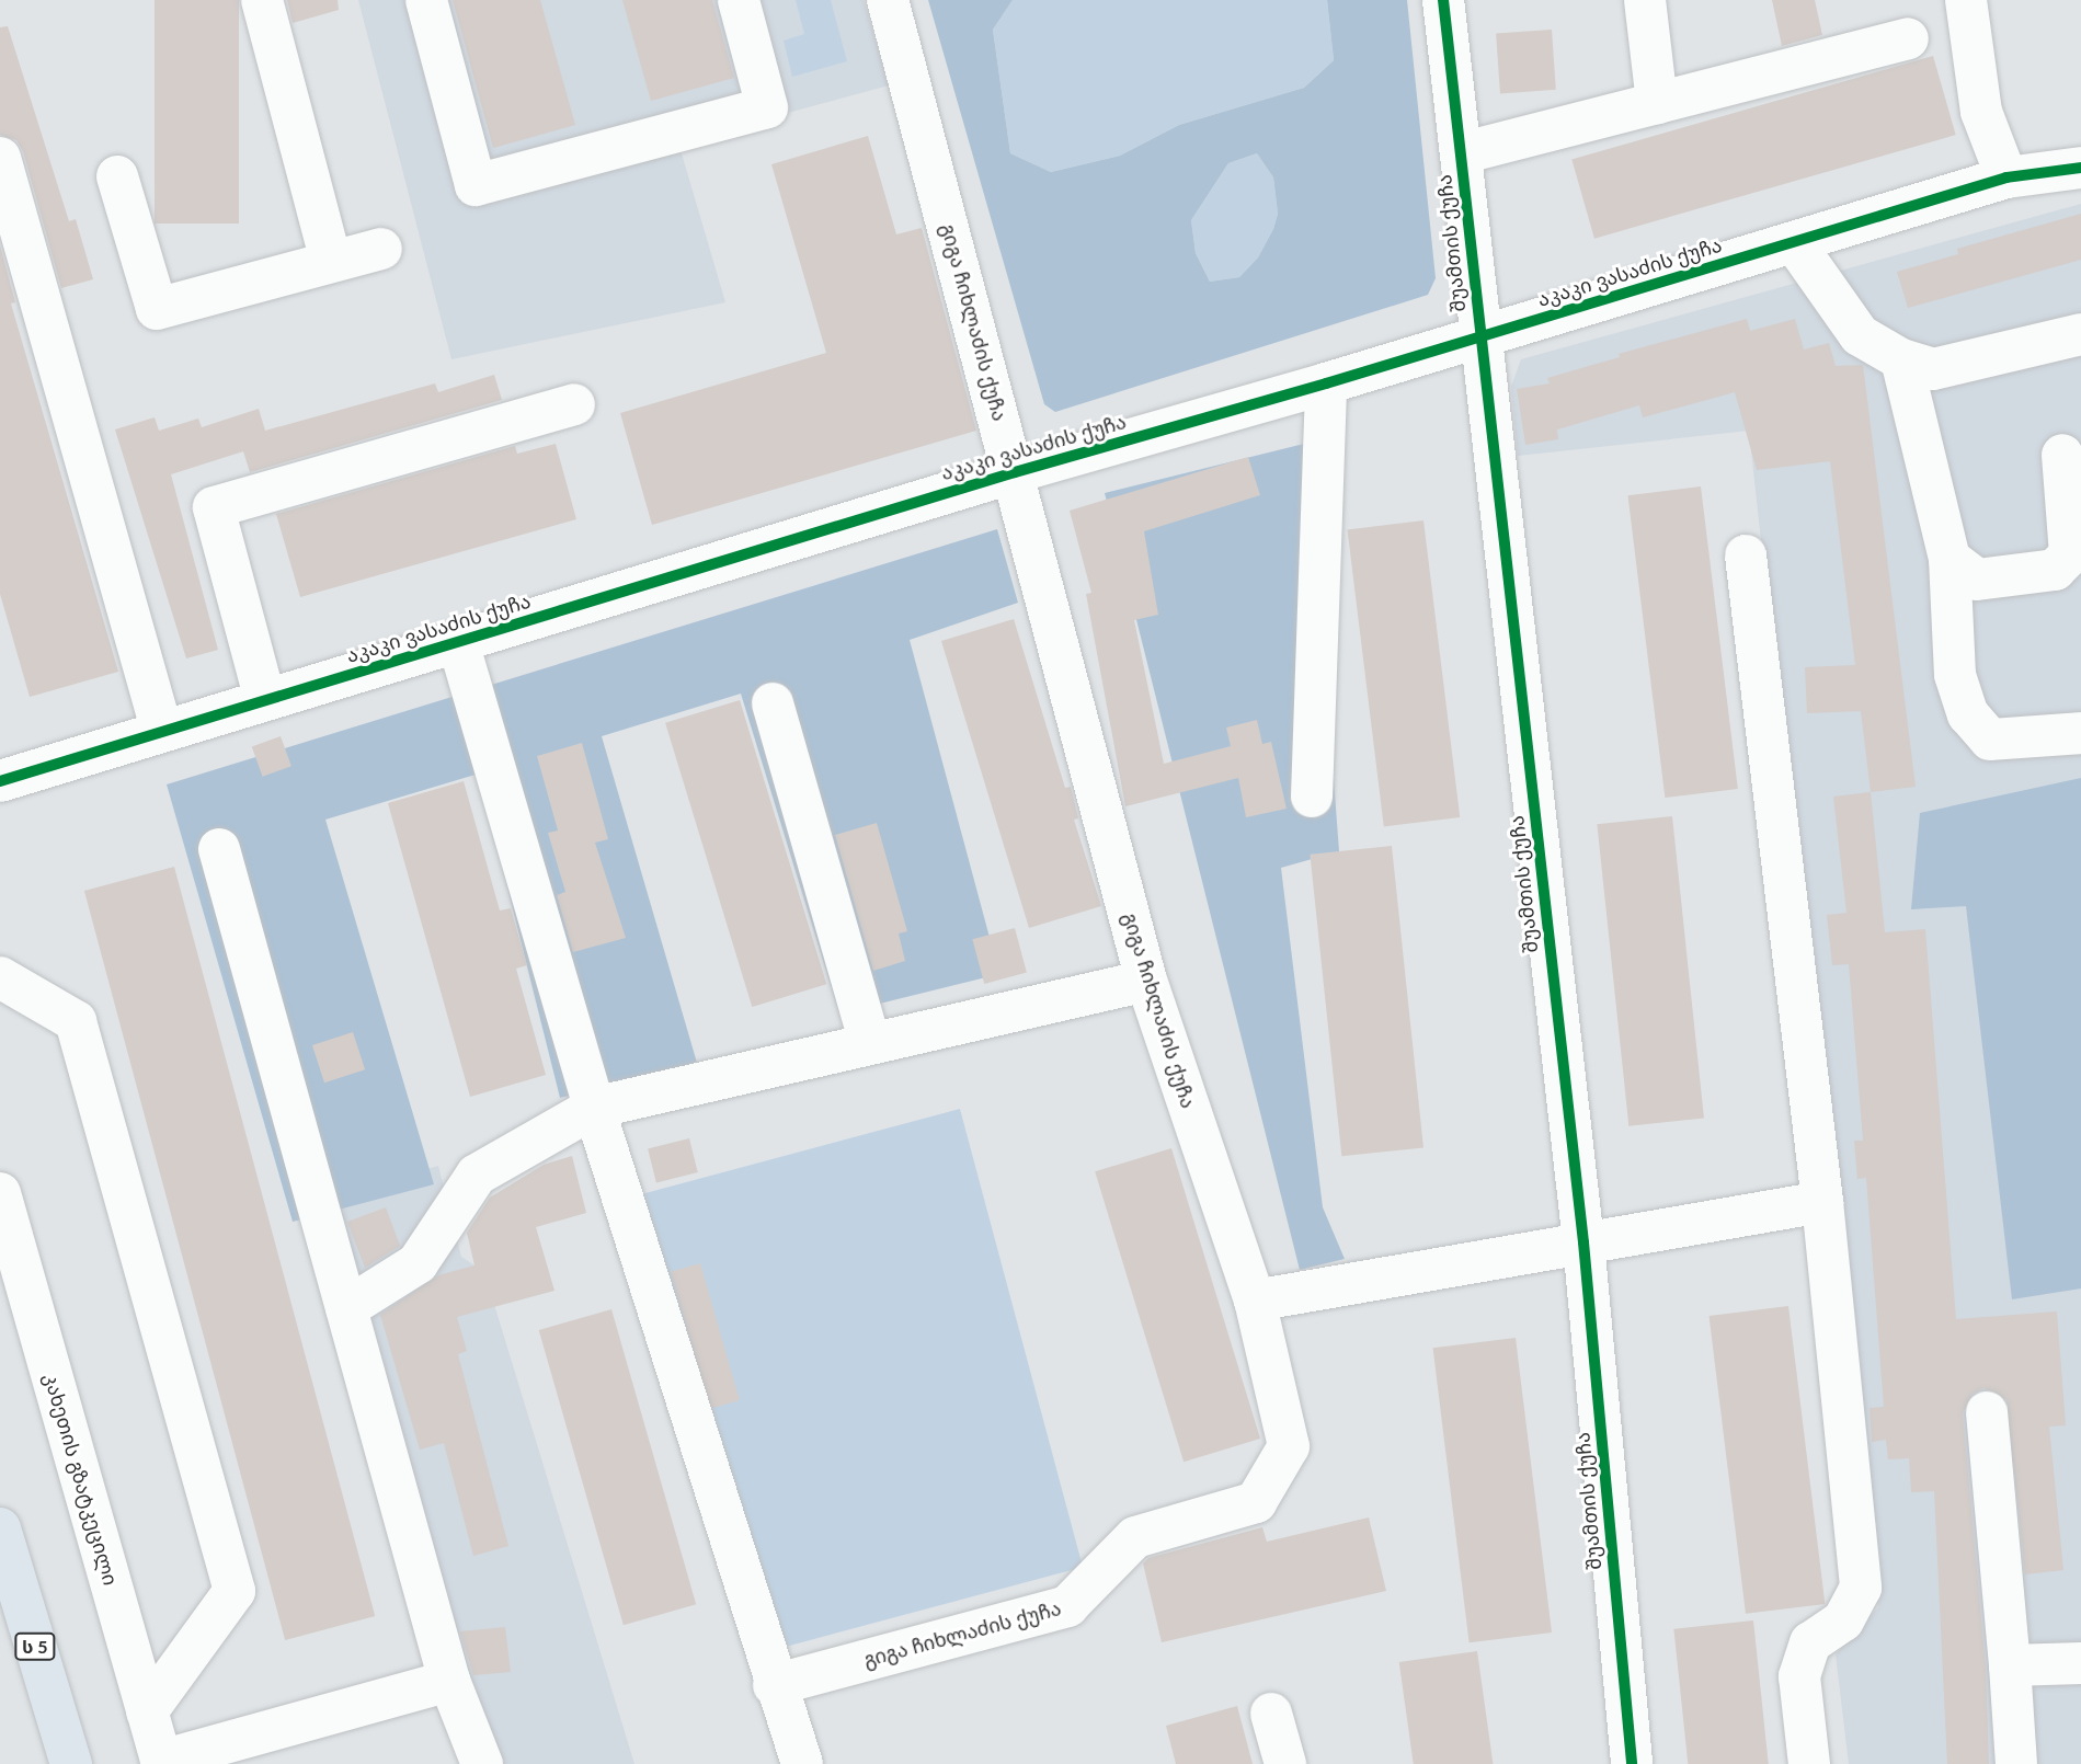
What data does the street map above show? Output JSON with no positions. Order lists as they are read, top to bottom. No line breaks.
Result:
{"streets":{"highway":["ს 5"],"street":["შუამთის ქუჩა","აკაკი ვასაძის ქუჩა","გიგა ჩიხლაძის ქუჩა","კახეთის გზატკეცილი"]},"crossings":[["შუამთის ქუჩა","აკაკი ვასაძის ქუჩა"],["აკაკი ვასაძის ქუჩა","გიგა ჩიხლაძის ქუჩა"]]}
